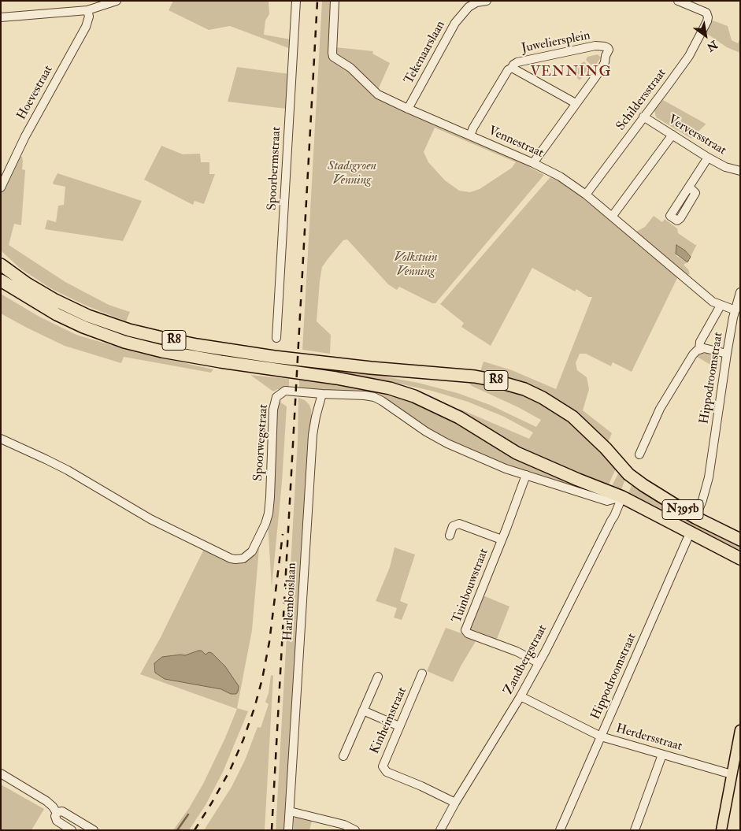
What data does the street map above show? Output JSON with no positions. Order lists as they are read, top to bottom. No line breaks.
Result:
{"streets":{"highway":["R8","N395b"],"street":["Juweliersplein","Tekenaarslaan","Hoevestraat","Schildersstraat","Verversstraat","Vennestraat","Spoorbermstraat","Hippodroomstraat","Spoorwegstraat","Tuinbouwstraat","Harlemboislaan","Zandbergstraat","Kinheimstraat","Herdersstraat"]},"crossings":[["Tekenaarslaan","Vennestraat"],["Schildersstraat","Verversstraat"],["Schildersstraat","Vennestraat"],["R8","Spoorwegstraat"],["R8","N395b"],["R8","Zandbergstraat"],["Hippodroomstraat","N395b"],["Hippodroomstraat","Herdersstraat"],["Spoorwegstraat","Tuinbouwstraat"],["Spoorwegstraat","Harlemboislaan"],["Spoorwegstraat","Zandbergstraat"],["Tuinbouwstraat","Zandbergstraat"],["Zandbergstraat","Kinheimstraat"],["Zandbergstraat","Herdersstraat"]],"districts":["VENNING"],"parks":["Stadsgroen Venning","Volkstuin Venning"],"north":"bottom right"}
